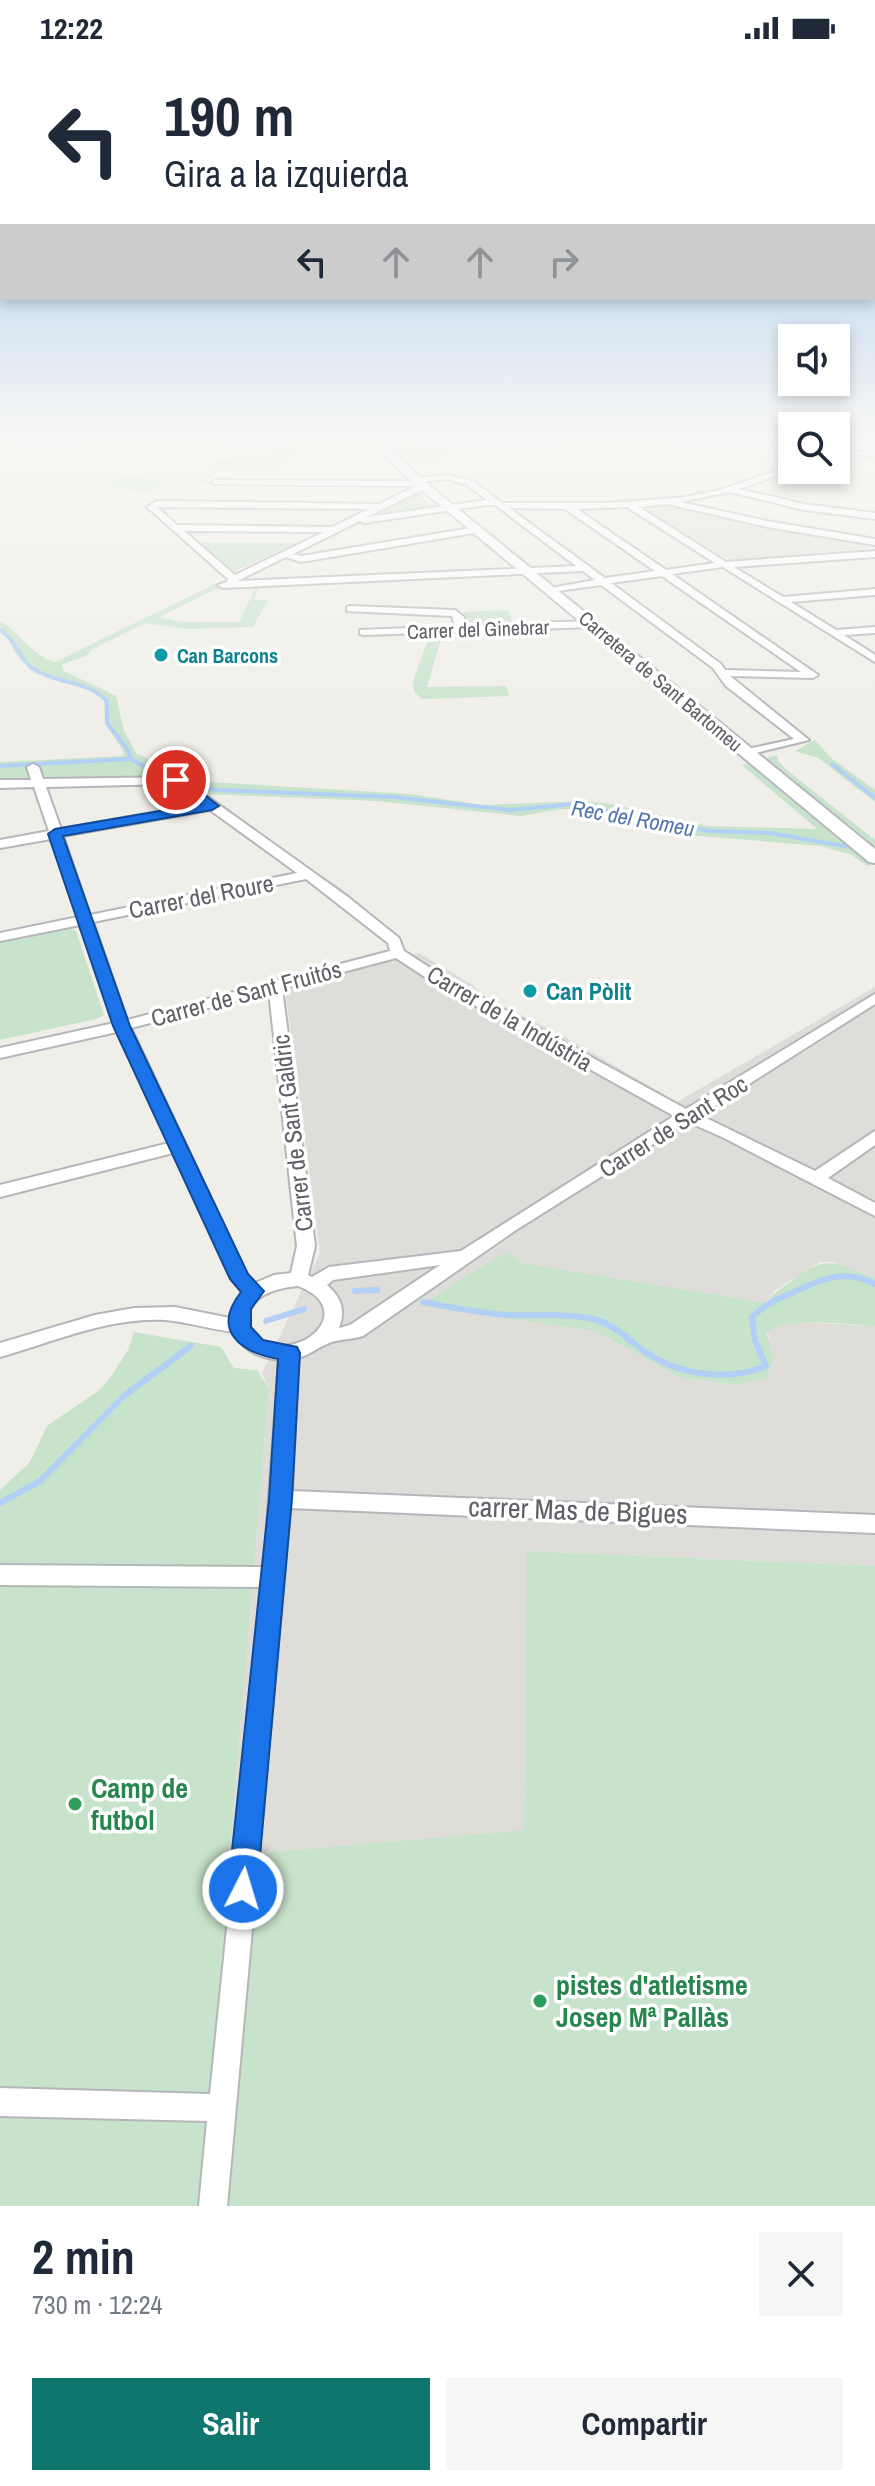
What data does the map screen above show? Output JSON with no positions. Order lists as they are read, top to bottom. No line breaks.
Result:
{"streets":{"street":["Carrer del Ginebrar","Carretera de Sant Bartomeu","Carrer del Roure","Carrer de Sant Fruitós","Carrer de la Indústria","Carrer de Sant Roc","Carrer de Sant Galdric","carrer Mas de Bigues"]},"crossings":[["Carrer del Ginebrar","Carretera de Sant Bartomeu"],["Carrer del Roure","Carrer de la Indústria"],["Carrer de Sant Fruitós","Carrer de la Indústria"],["Carrer de Sant Fruitós","Carrer de Sant Galdric"],["Carrer de la Indústria","Carrer de Sant Roc"],["Carrer de Sant Roc","Carrer de Sant Galdric"]],"water":["Rec del Romeu"],"places":["Can Barcons","Can Pòlit","Camp de futbol","pistes d'atletisme Josep Mª Pallàs"],"page":{"status":"12:22","turn":["190 m","Gira a la izquierda"],"heading":["2 min","730 m · 12:24"],"buttons":["Salir","Compartir"]}}
